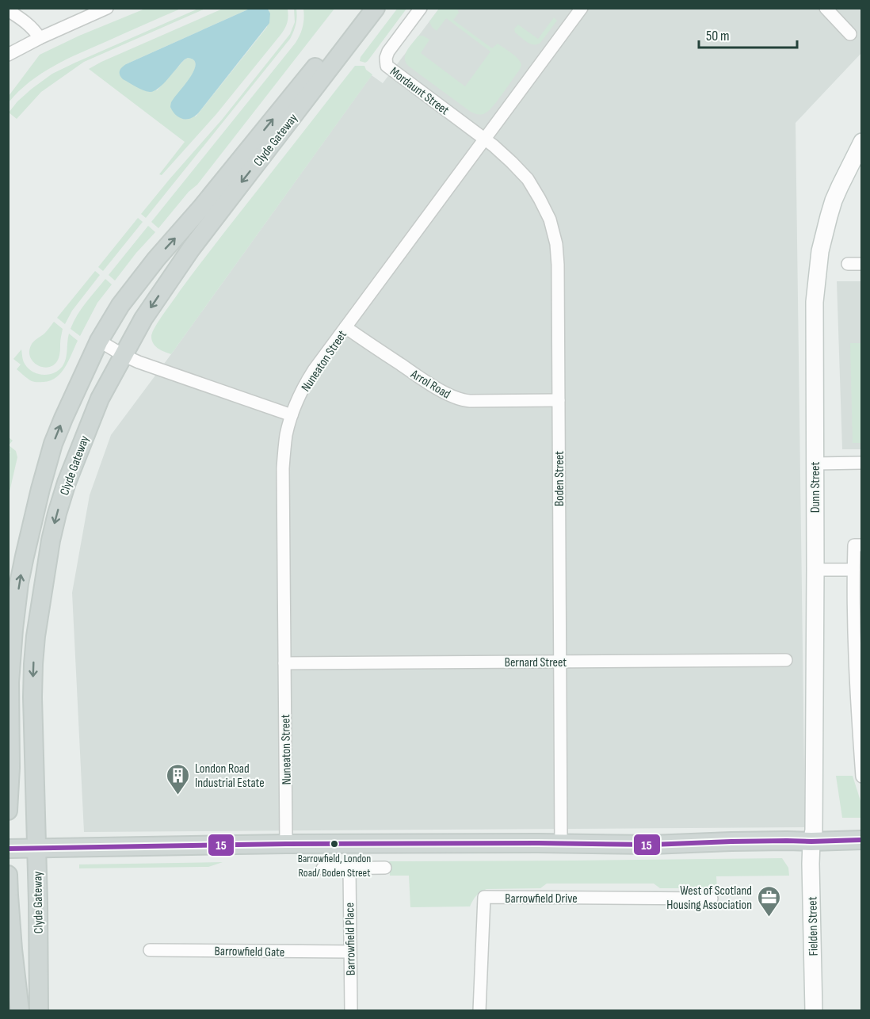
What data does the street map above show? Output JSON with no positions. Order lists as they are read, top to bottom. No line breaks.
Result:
{"streets":{"main road":["Clyde Gateway","Dunn Street","Fielden Street"],"street":["Mordaunt Street","Nuneaton Street","Arrol Road","Boden Street","Bernard Street","Barrowfield Drive","Barrowfield Place","Barrowfield Gate"]},"crossings":[["Mordaunt Street","Nuneaton Street"],["Mordaunt Street","Boden Street"],["Nuneaton Street","Arrol Road"],["Nuneaton Street","Boden Street"],["Nuneaton Street","Bernard Street"],["Arrol Road","Boden Street"],["Boden Street","Bernard Street"],["Dunn Street","Fielden Street"],["Barrowfield Place","Barrowfield Gate"]],"places":{"building":["London Road Industrial Estate"],"other":["Barrowfield, London Road/ Boden Street"],"office":["West of Scotland Housing Association"]},"lines":["transit line 15"],"scale_bar":"50 m"}
